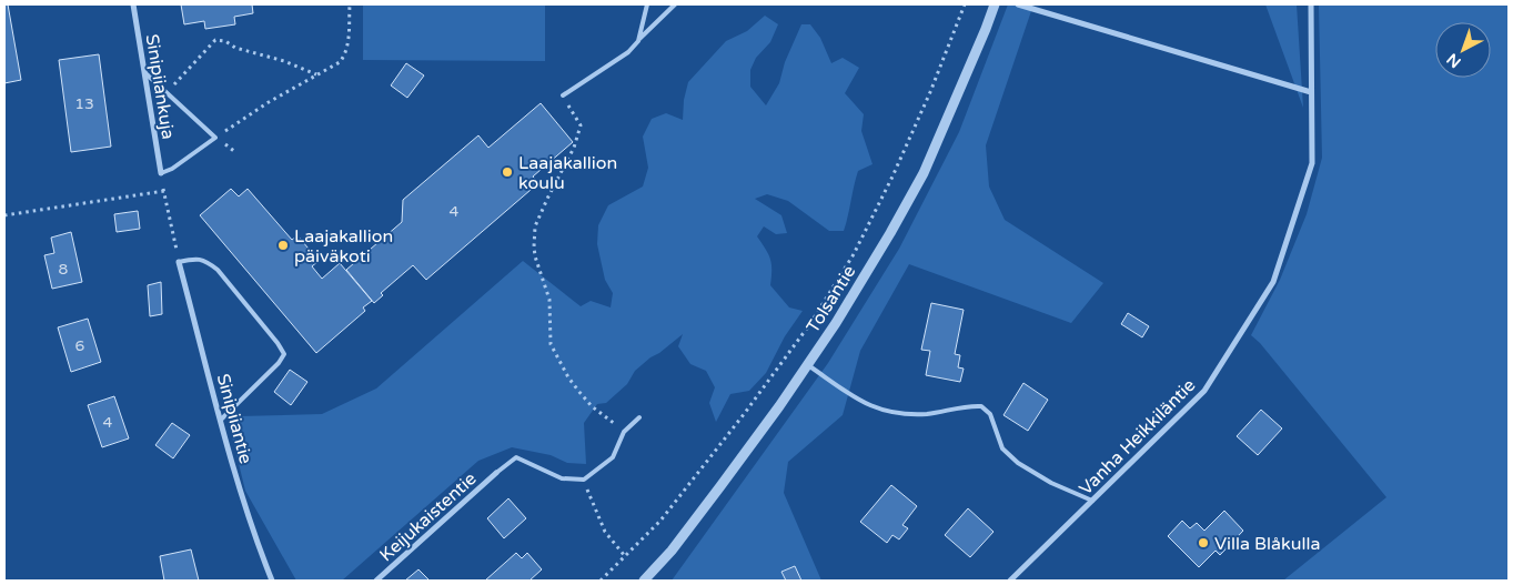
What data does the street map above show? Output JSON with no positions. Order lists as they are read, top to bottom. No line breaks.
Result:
{"streets":{"street":["Sinipiiankuja","Tolsantie","Sinipiiantie","Vanha Heikkiläntie","Keijukaistentie"]},"places":["Laajakallion koulu","Laajakallion päiväkoti","Villa Blåkulla"],"house_numbers":["13","4","8","6","4"],"north":"bottom left"}
